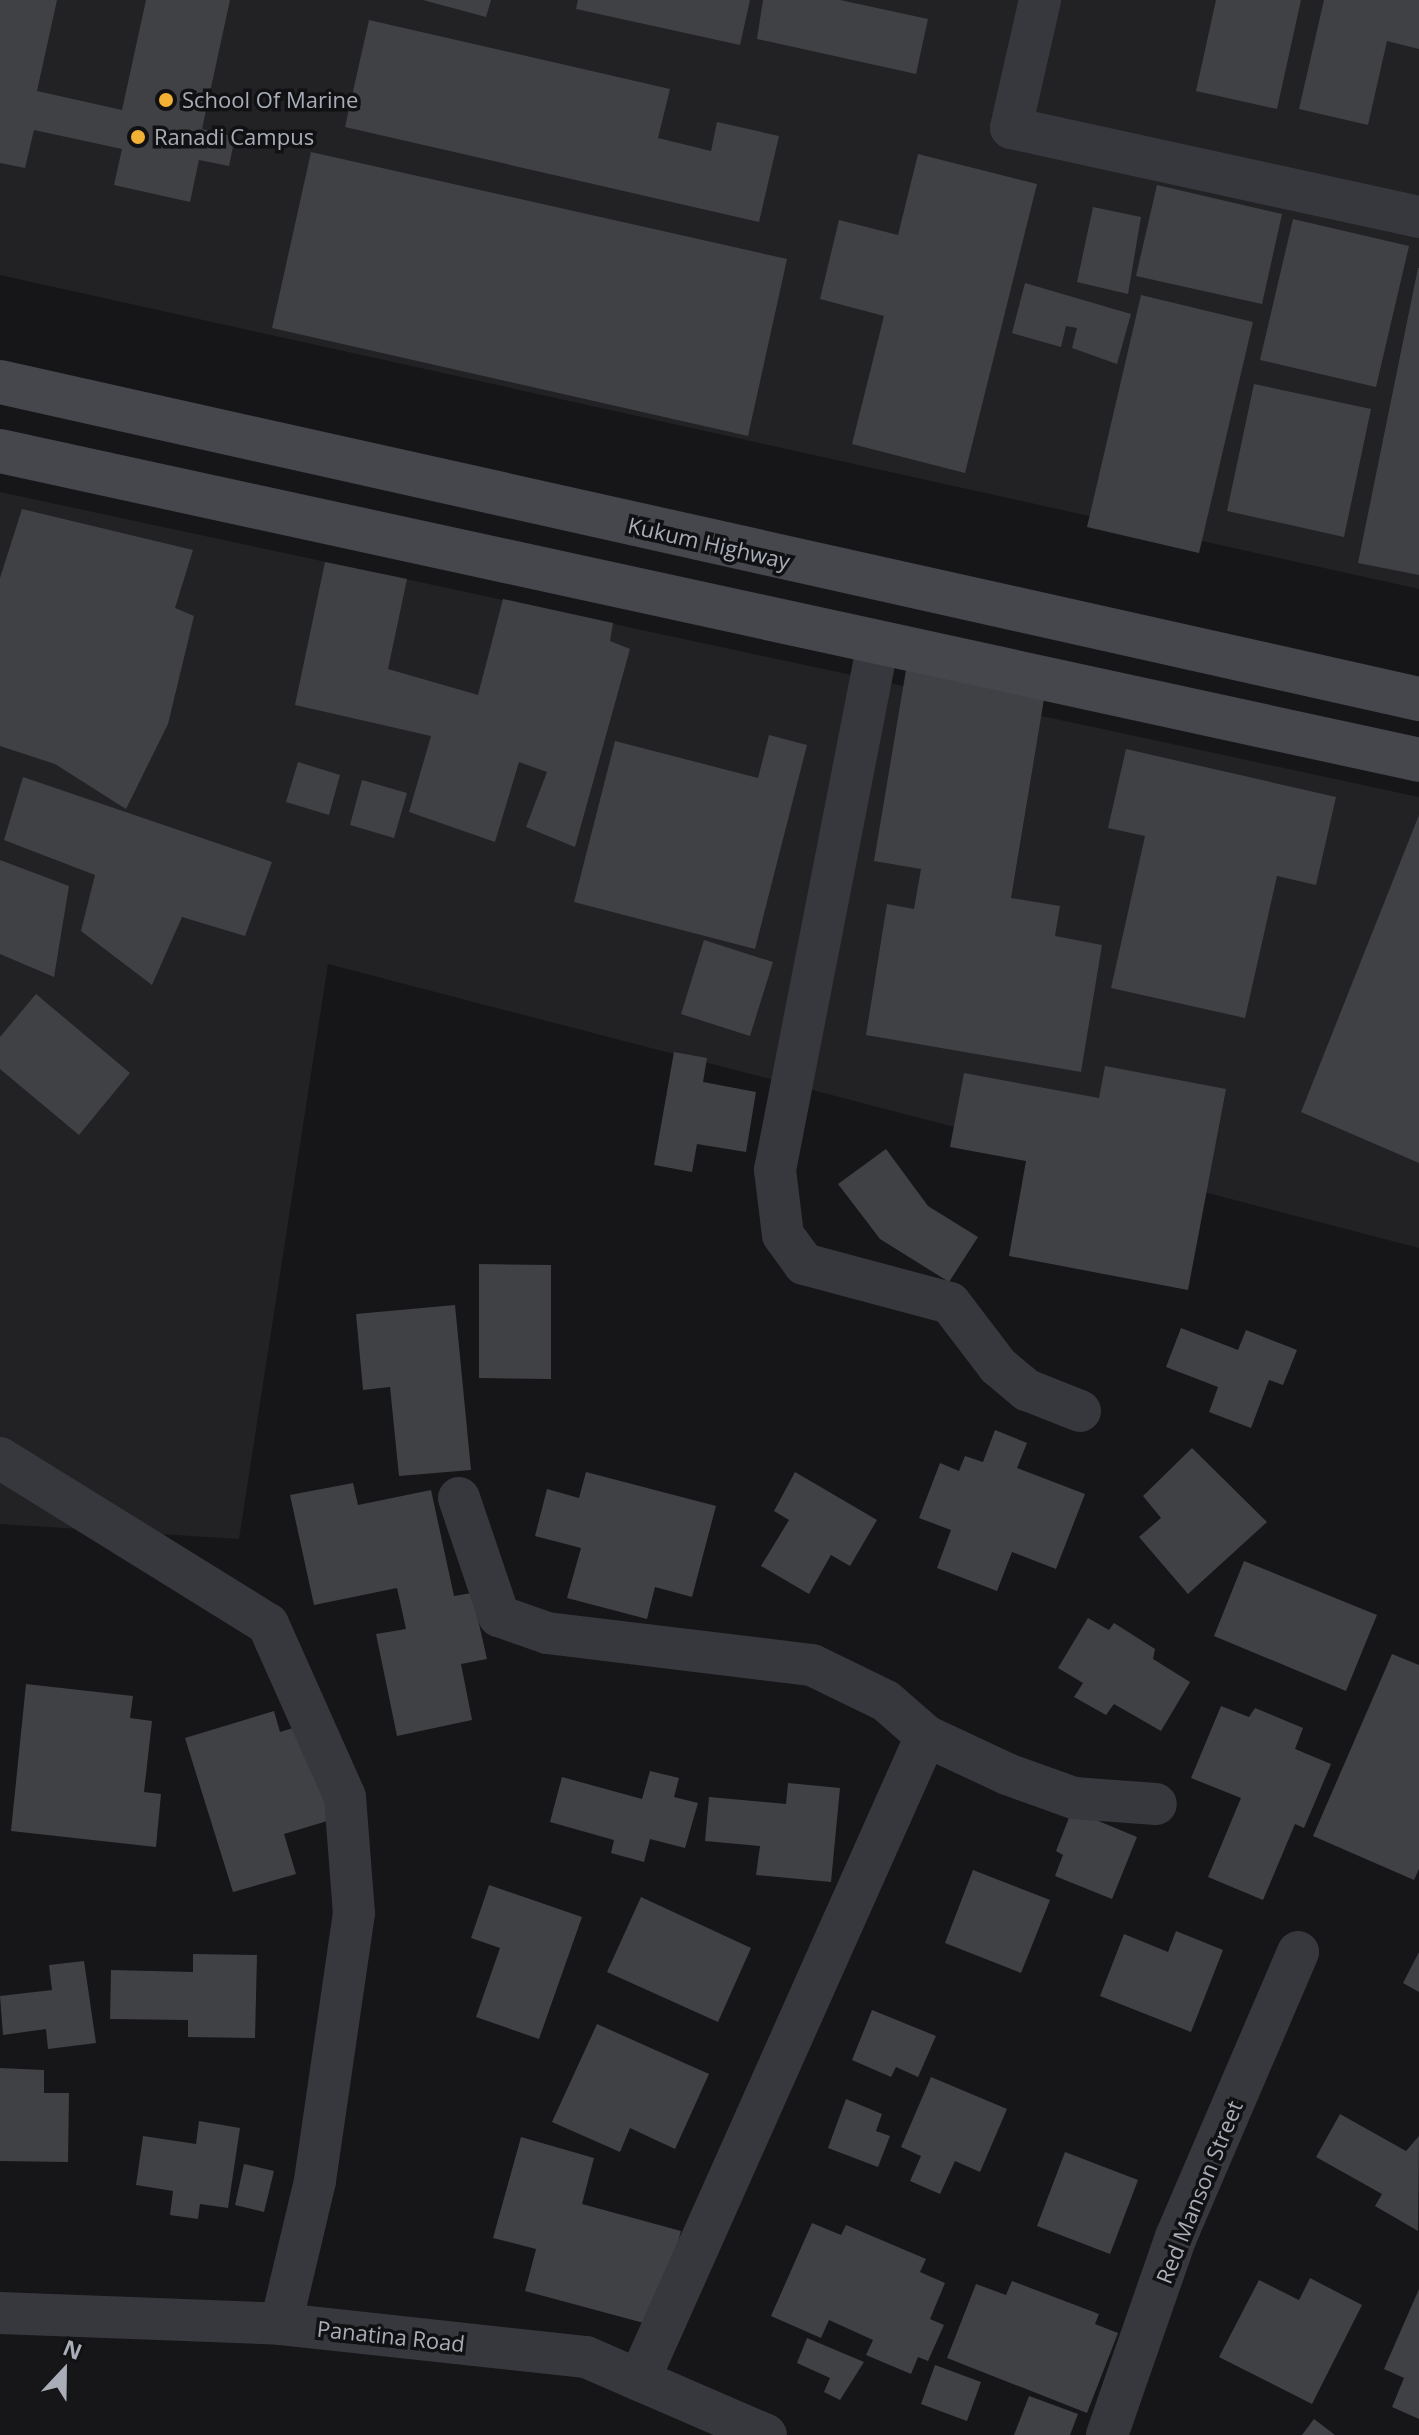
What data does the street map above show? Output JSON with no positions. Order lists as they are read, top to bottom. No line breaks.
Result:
{"streets":{"main road":["Kukum Highway"],"street":["Red Manson Street","Panatina Road"]},"places":["School Of Marine","Ranadi Campus"],"north":"top"}
